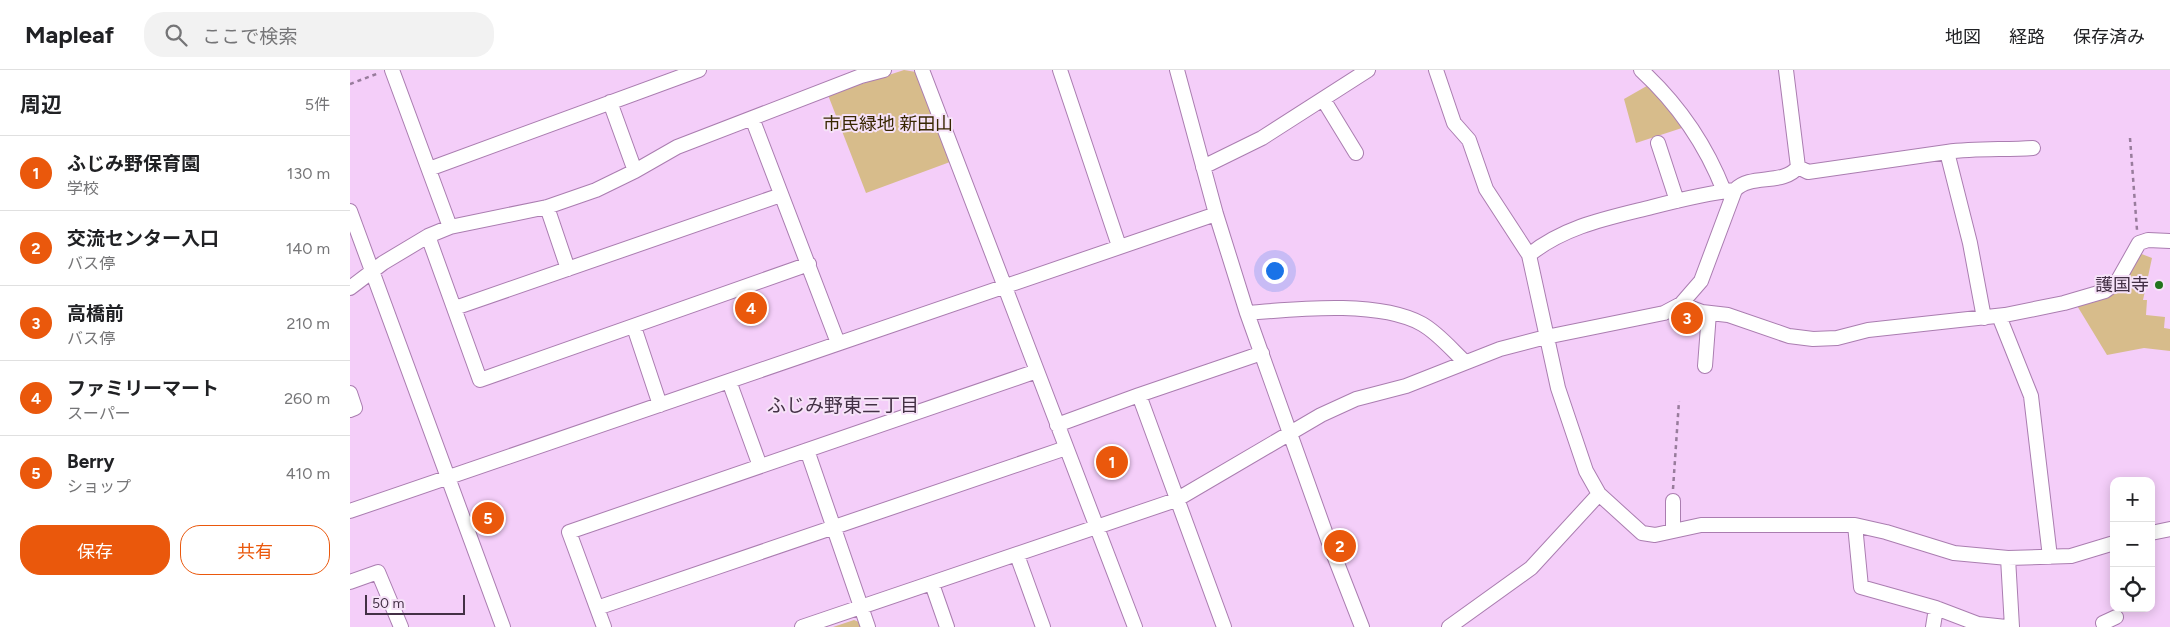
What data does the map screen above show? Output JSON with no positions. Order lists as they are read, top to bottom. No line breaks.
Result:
{"districts":["ふじみ野東三丁目"],"parks":["市民緑地 新田山"],"places":["護国寺"],"scale_bar":"50 m","page":{"header":"Mapleaf","search":"ここで検索","nav":["地図","経路","保存済み"],"heading":["周辺","5件"],"list":[{"mark":"1","name":"ふじみ野保育園","note":"学校","value":"130 m"},{"mark":"2","name":"交流センター入口","note":"バス停","value":"140 m"},{"mark":"3","name":"高橋前","note":"バス停","value":"210 m"},{"mark":"4","name":"ファミリーマート","note":"スーパー","value":"260 m"},{"mark":"5","name":"Berry","note":"ショップ","value":"410 m"}],"pins":["4","3","1","5","2"],"map_buttons":["+","−"],"buttons":["保存","共有"],"scale":"50 m"}}
